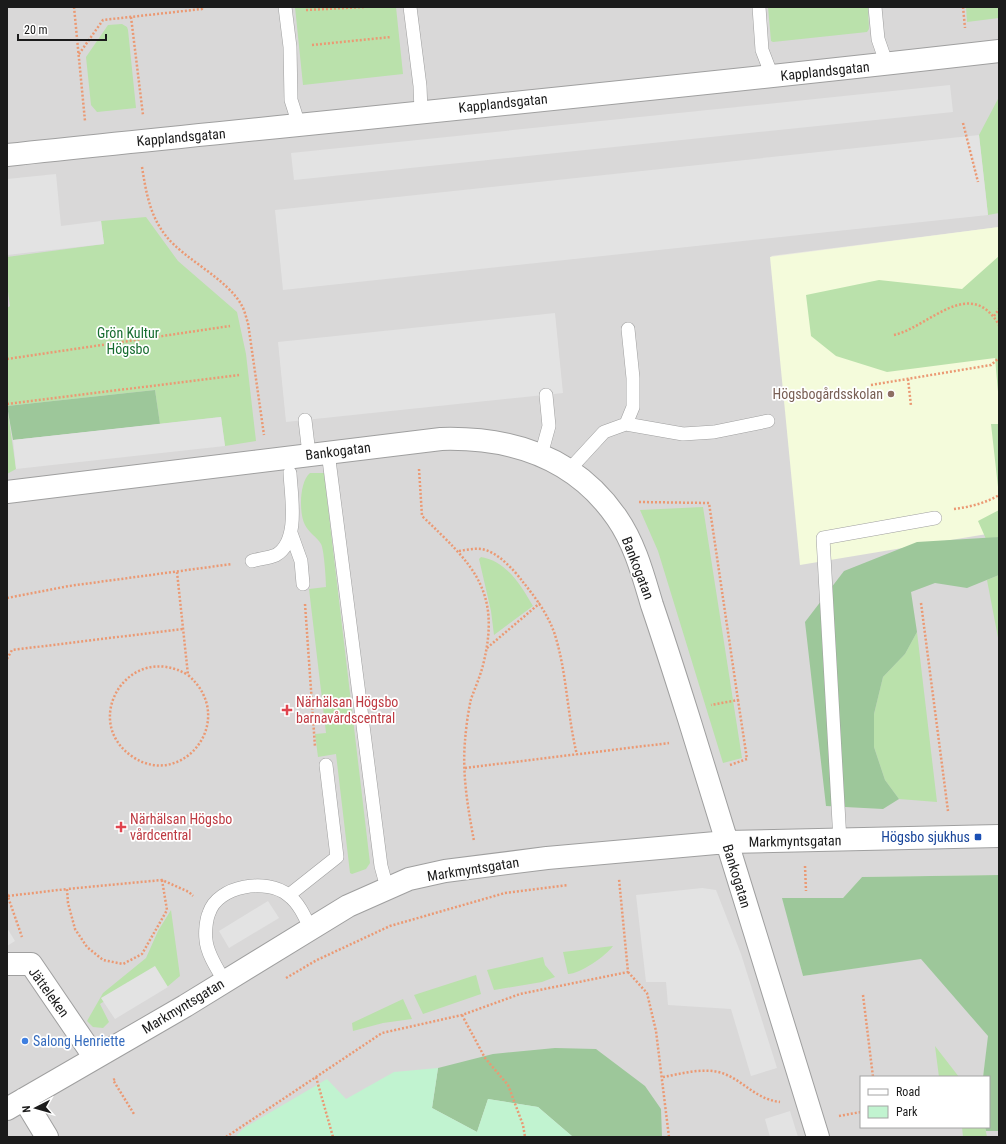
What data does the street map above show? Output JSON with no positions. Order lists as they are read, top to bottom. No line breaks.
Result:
{"streets":{"street":["Kapplandsgatan","Bankogatan","Markmyntsgatan","Jätteleken"]},"crossings":[["Bankogatan","Markmyntsgatan"],["Markmyntsgatan","Jätteleken"]],"parks":["Grön Kultur Högsbo"],"places":{"other":["Högsbogårdsskolan","Salong Henriette"],"health":["Närhälsan Högsbo barnavårdscentral","Närhälsan Högsbo vårdcentral"],"transit":["Högsbo sjukhus"]},"legend":["Road","Park"],"scale_bar":"20 m","north":"left"}
